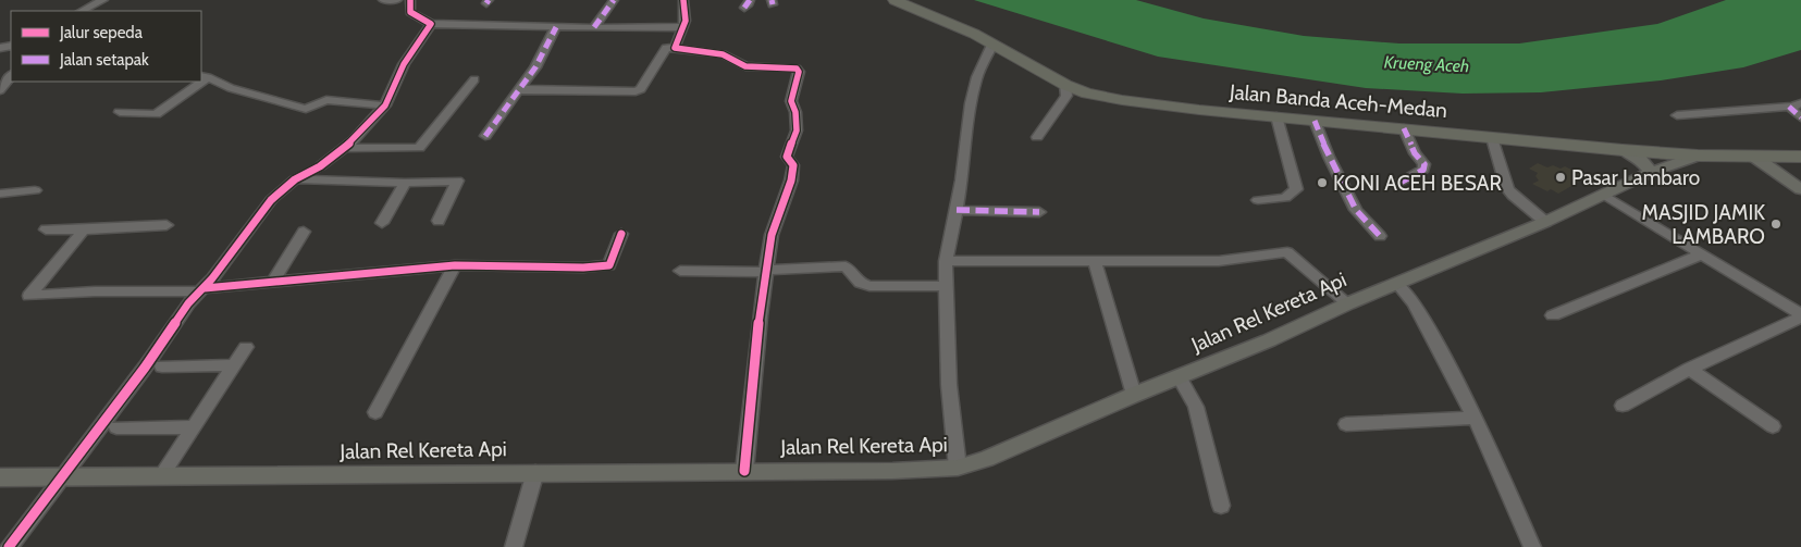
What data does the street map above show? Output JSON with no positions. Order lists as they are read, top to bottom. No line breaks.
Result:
{"streets":{"highway":["Jalan Banda Aceh-Medan"],"main road":["Jalan Rel Kereta Api"]},"crossings":[["Jalan Banda Aceh-Medan","Jalan Rel Kereta Api"]],"water":["Krueng Aceh"],"places":["Pasar Lambaro","KONI ACEH BESAR","MASJID JAMIK LAMBARO"],"legend":["Jalur sepeda","Jalan setapak"]}
